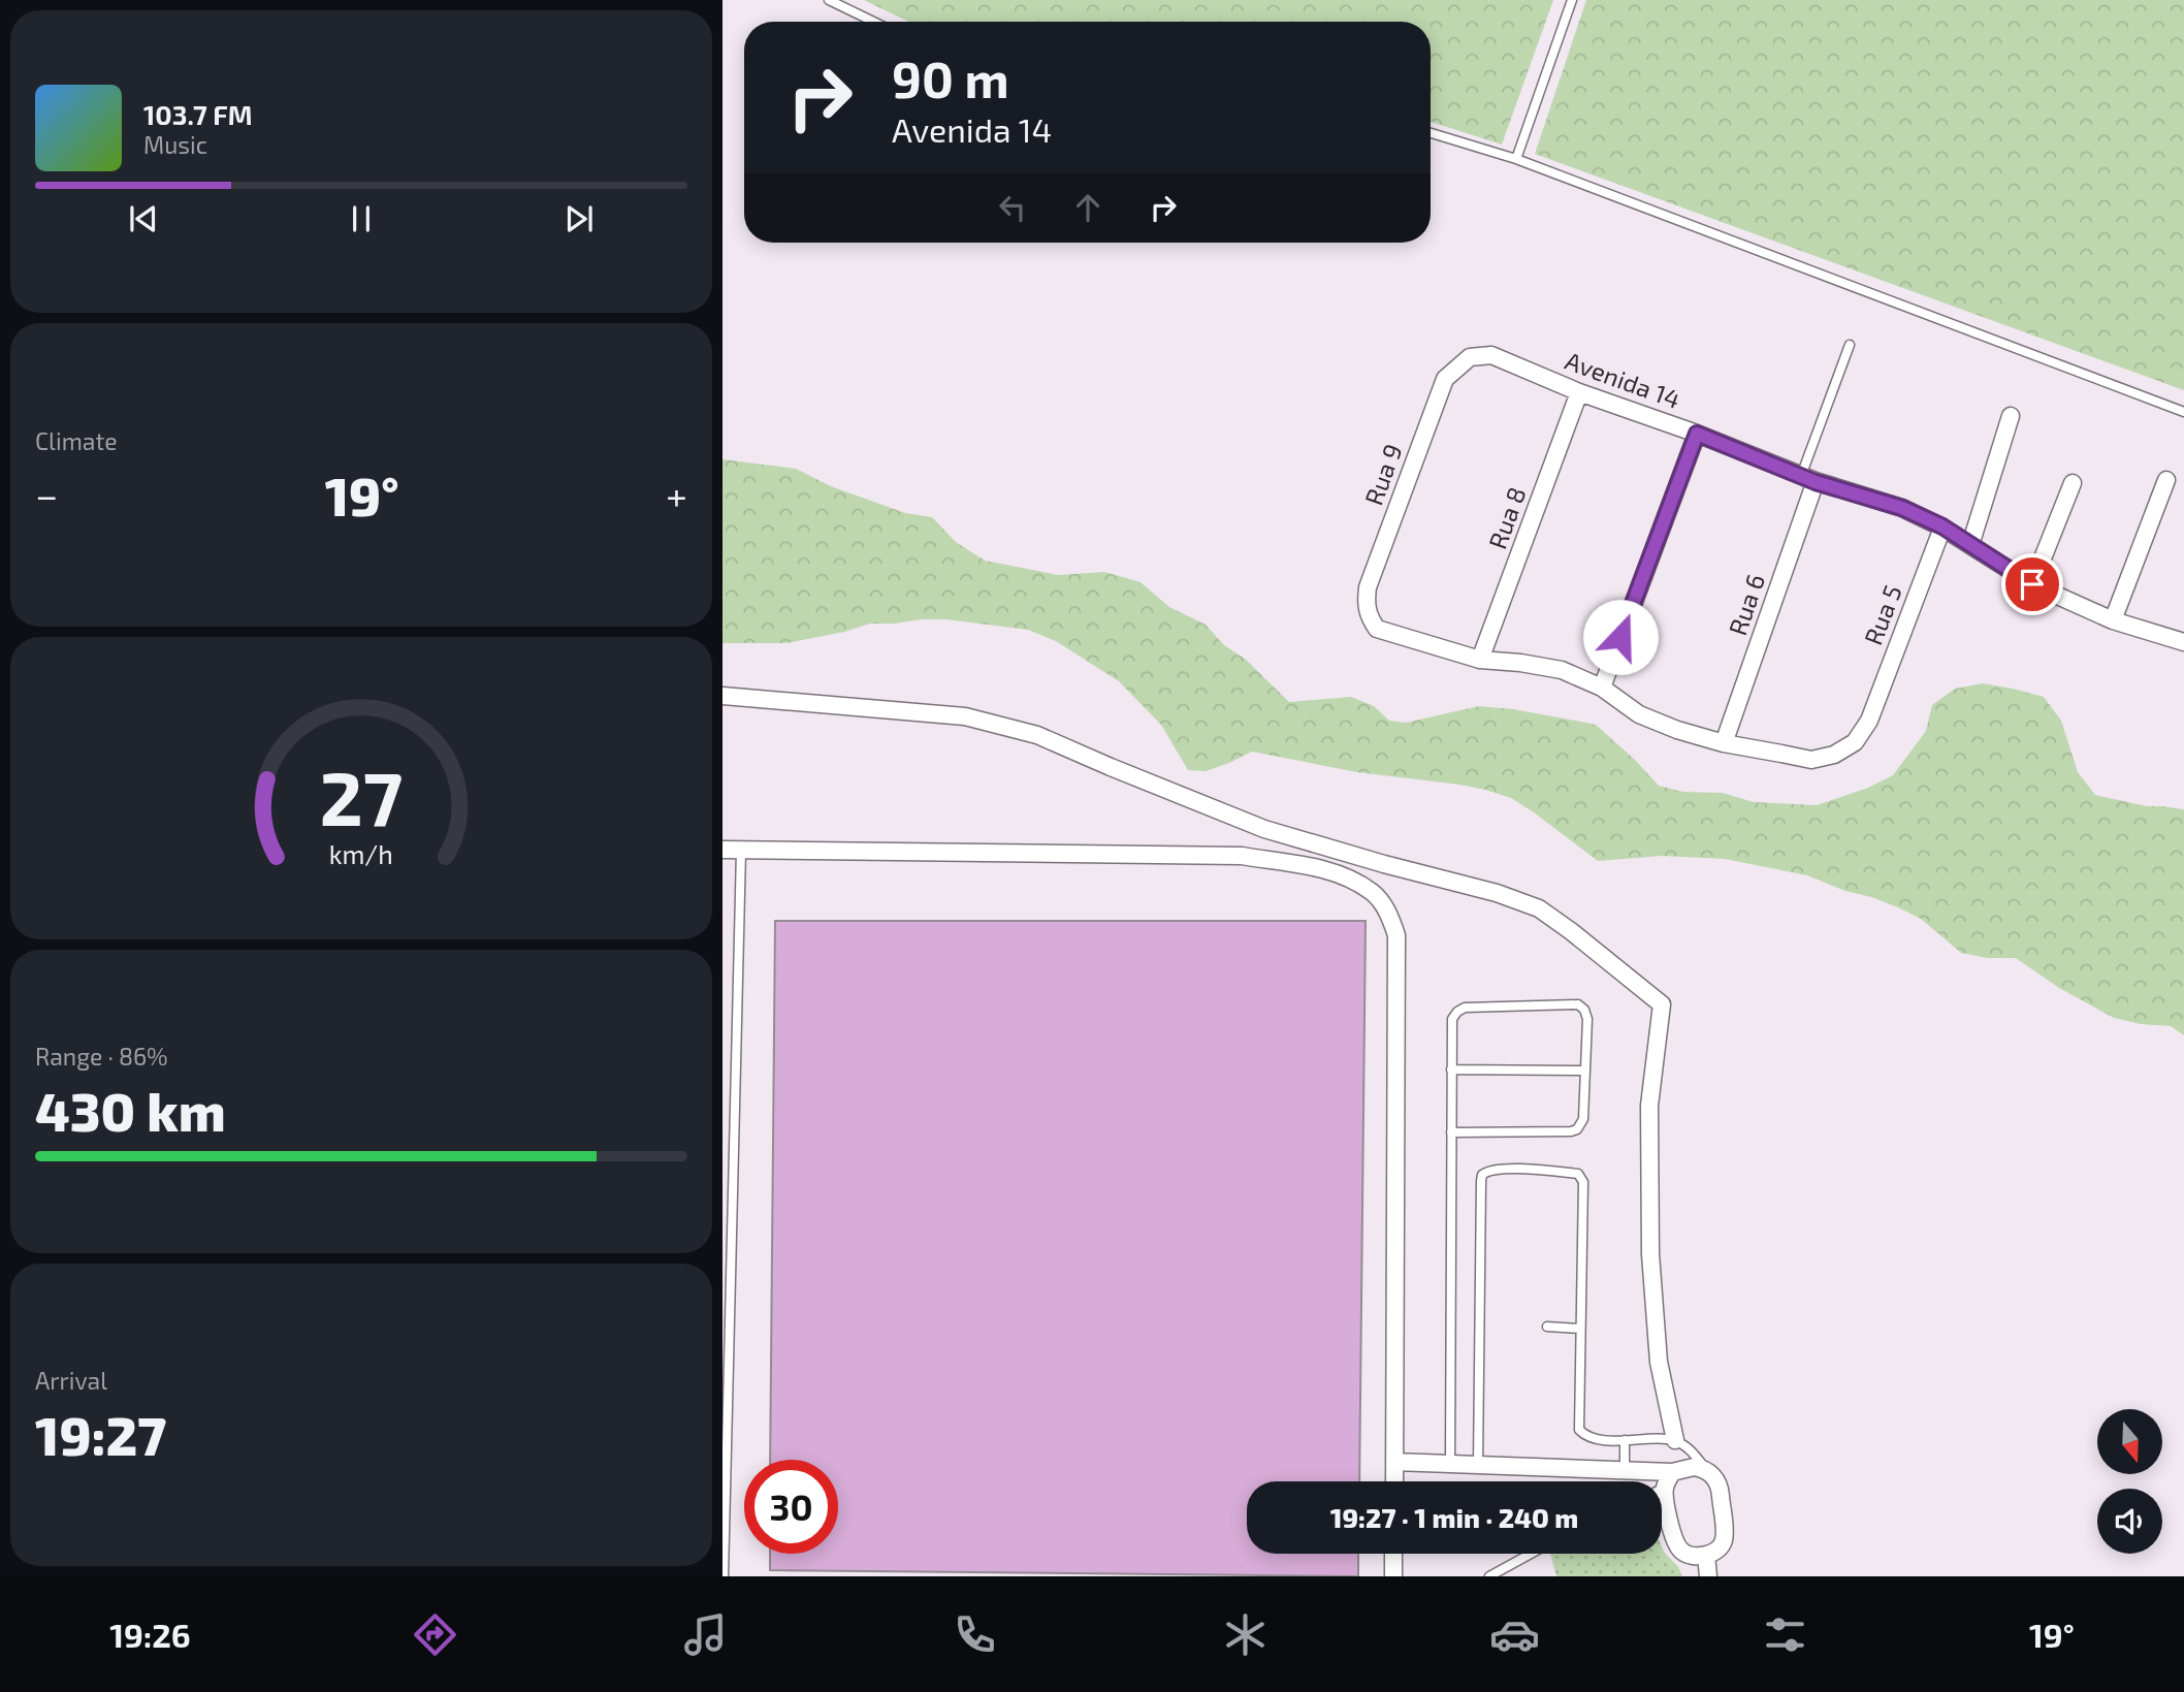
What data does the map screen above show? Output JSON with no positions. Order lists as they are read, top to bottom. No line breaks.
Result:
{"streets":{"street":["Avenida 14","Rua 9","Rua 8","Rua 6","Rua 5"]},"crossings":[["Avenida 14","Rua 9"],["Avenida 14","Rua 8"],["Avenida 14","Rua 6"],["Avenida 14","Rua 5"],["Rua 9","Rua 5"],["Rua 8","Rua 5"],["Rua 6","Rua 5"]],"north":"bottom","page":{"turn":["90 m","Avenida 14"],"song":["103.7 FM","Music"],"tile":["Climate",["Range · 86%","430 km"],["Arrival","19:27"]],"heat":["−","19°","+"],"limit":"30","trip":"19:27 · 1 min · 240 m","tabs":["19:26","19°"],"gauge":["27","km/h"]}}
